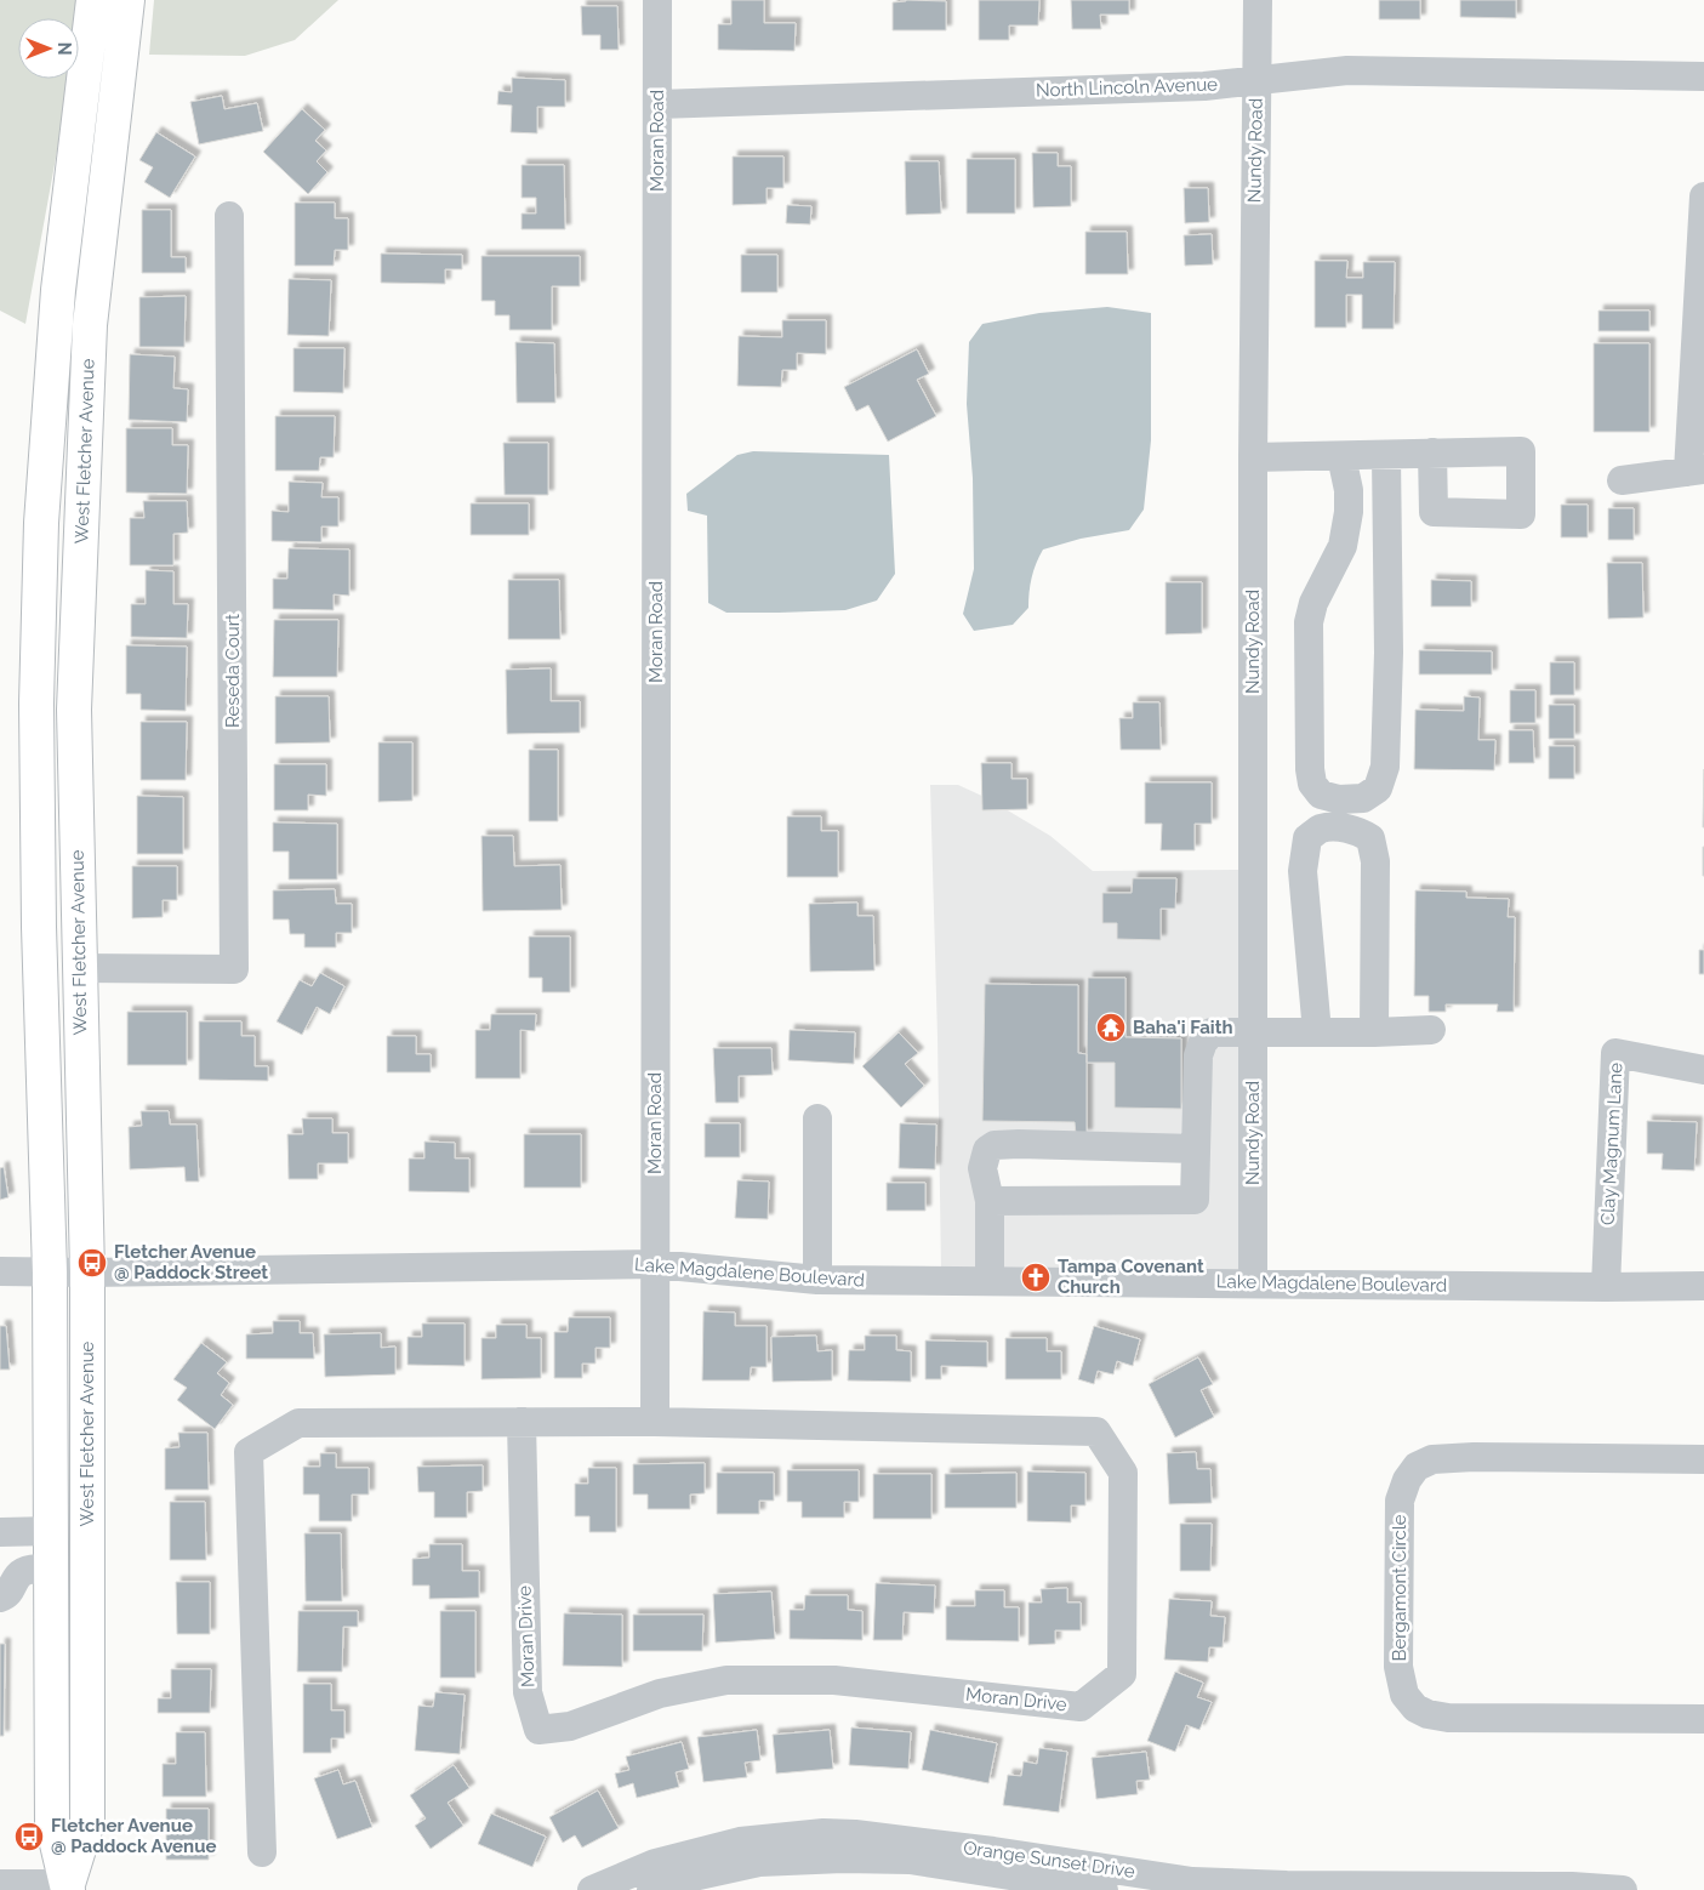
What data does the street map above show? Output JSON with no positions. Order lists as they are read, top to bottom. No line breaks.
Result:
{"streets":{"main road":["West Fletcher Avenue"],"street":["North Lincoln Avenue","Moran Road","Nundy Road","Reseda Court","Clay Magnum Lane","Lake Magdalene Boulevard","Bergamont Circle","Moran Drive","Orange Sunset Drive"]},"crossings":[["North Lincoln Avenue","Moran Road"],["North Lincoln Avenue","Nundy Road"],["Moran Road","Lake Magdalene Boulevard"],["Moran Road","Moran Drive"],["Nundy Road","Lake Magdalene Boulevard"],["West Fletcher Avenue","Reseda Court"],["West Fletcher Avenue","Lake Magdalene Boulevard"],["Clay Magnum Lane","Lake Magdalene Boulevard"]],"places":{"temple":["Baha'i Faith"],"bus stop":["Fletcher Avenue @ Paddock Street","Fletcher Avenue @ Paddock Avenue"],"church":["Tampa Covenant Church"]},"north":"right"}
